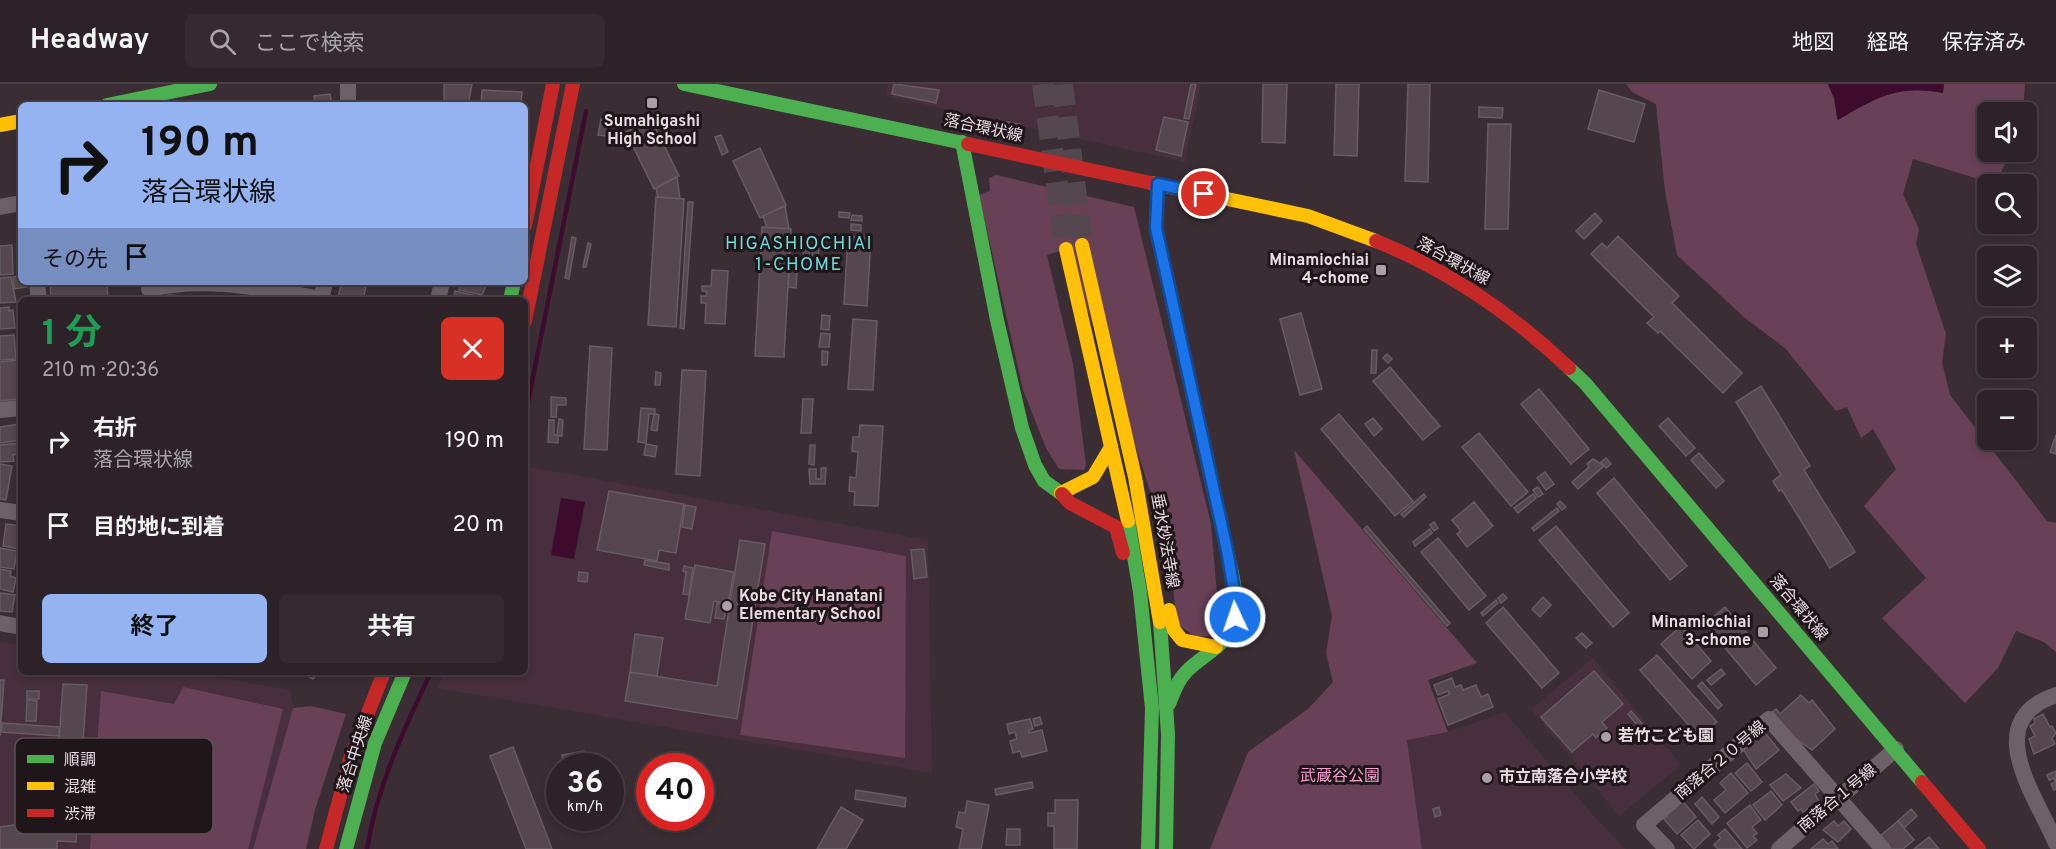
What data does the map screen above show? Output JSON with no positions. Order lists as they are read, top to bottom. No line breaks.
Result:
{"streets":{"street":["落合環状線","垂水妙法寺線","落合中央線","南落合２０号線","南落合１号線"]},"crossings":[["落合環状線","南落合１号線"],["南落合２０号線","南落合１号線"]],"districts":["HIGASHIOCHIAI 1-CHOME"],"parks":["武蔵谷公園"],"places":{"transit":["Sumahigashi High School","Minamiochiai 4-chome","Minamiochiai 3-chome"],"other":["Kobe City Hanatani Elementary School","若竹こども園","市立南落合小学校"]},"legend":["順調","混雑","渋滞"],"page":{"header":"Headway","search":"ここで検索","nav":["地図","経路","保存済み"],"map_buttons":["+","−"],"turn":["190 m","落合環状線"],"then":"その先","heading":["1 分","210 m · 20:36"],"list":[{"name":"右折","note":"落合環状線","value":"190 m"},{"name":"目的地に到着","value":"20 m"}],"buttons":["終了","共有"],"speed":"36 km/h","limit":"40"}}
